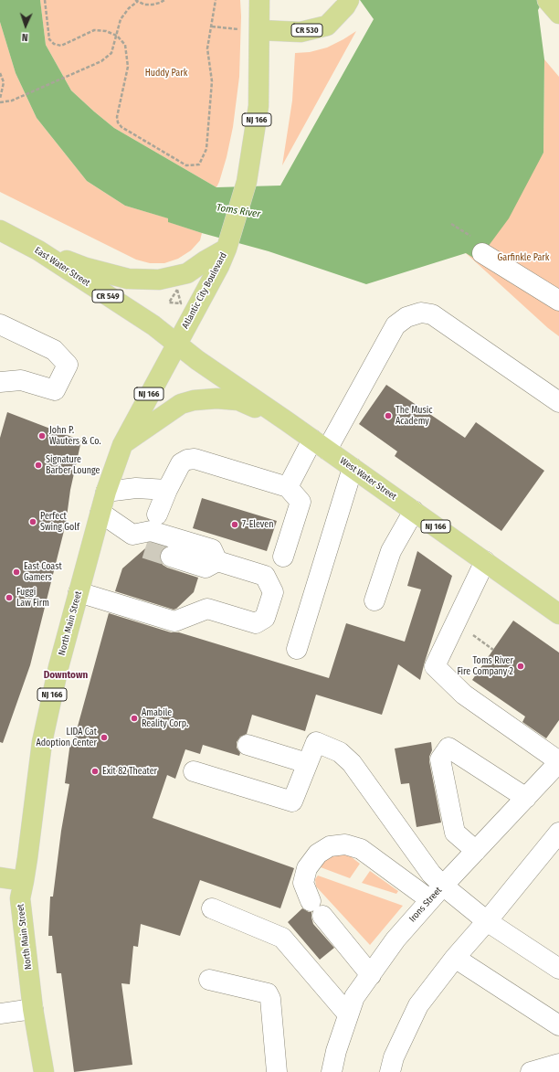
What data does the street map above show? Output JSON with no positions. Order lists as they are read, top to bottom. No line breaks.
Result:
{"streets":{"main road":["CR 530","NJ 166","East Water Street","Atlantic City Boulevard","CR 549","West Water Street","North Main Street"],"street":["Irons Street"]},"crossings":[["CR 530","Atlantic City Boulevard"],["East Water Street","Atlantic City Boulevard"],["East Water Street","West Water Street"],["East Water Street","North Main Street"],["Atlantic City Boulevard","West Water Street"],["Atlantic City Boulevard","North Main Street"],["West Water Street","North Main Street"]],"districts":["Downtown"],"water":["Toms River"],"parks":["Huddy Park","Garfinkle Park"],"places":["The Music Academy","John P. Wauters & Co.","Signature Barber Lounge","Perfect Swing Golf","7-Eleven","East Coast Gamers","Fuggi Law Firm","Toms River Fire Company 2","Amabile Reality Corp.","LIDA Cat Adoption Center","Exit 82 Theater"],"north":"bottom"}
